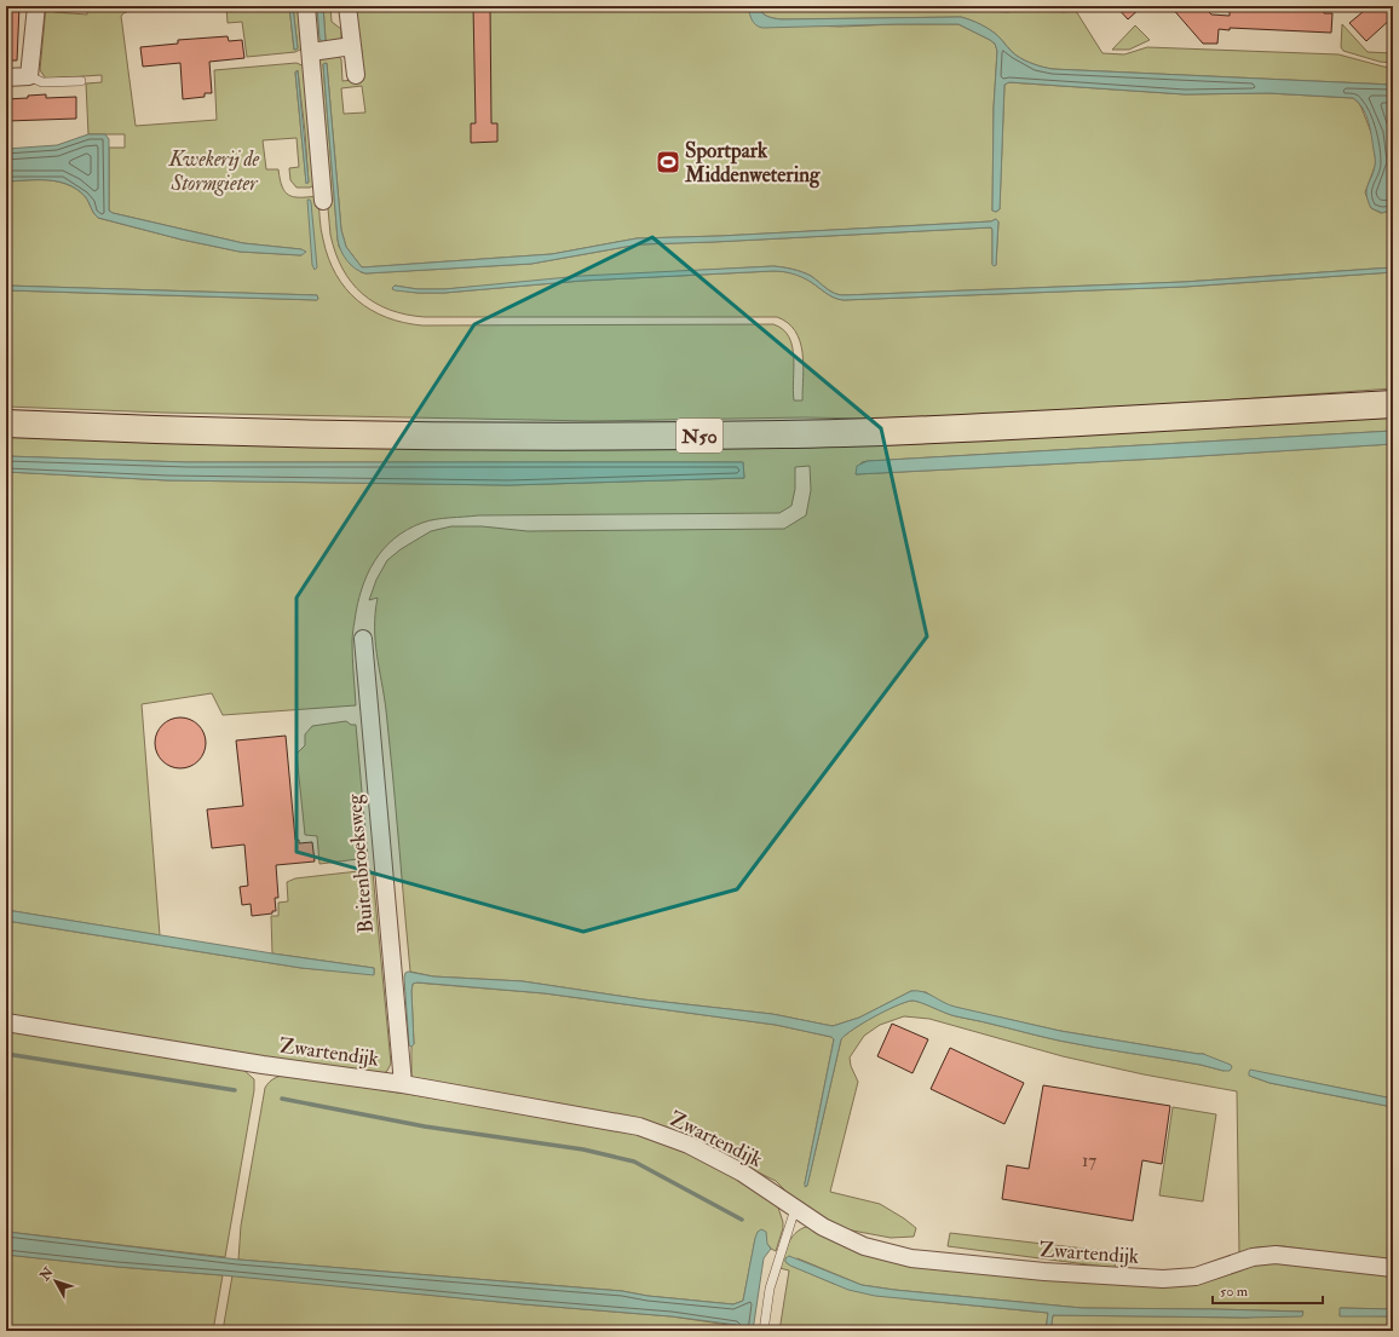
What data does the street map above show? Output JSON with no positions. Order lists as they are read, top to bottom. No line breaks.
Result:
{"streets":{"highway":["N50"],"street":["Buitenbroeksweg","Zwartendijk"]},"crossings":[["Buitenbroeksweg","Zwartendijk"]],"parks":["Kwekerij de Stormgieter"],"places":{"sports":["Sportpark Middenwetering"]},"house_numbers":["17"],"scale_bar":"50 m","north":"top left"}
